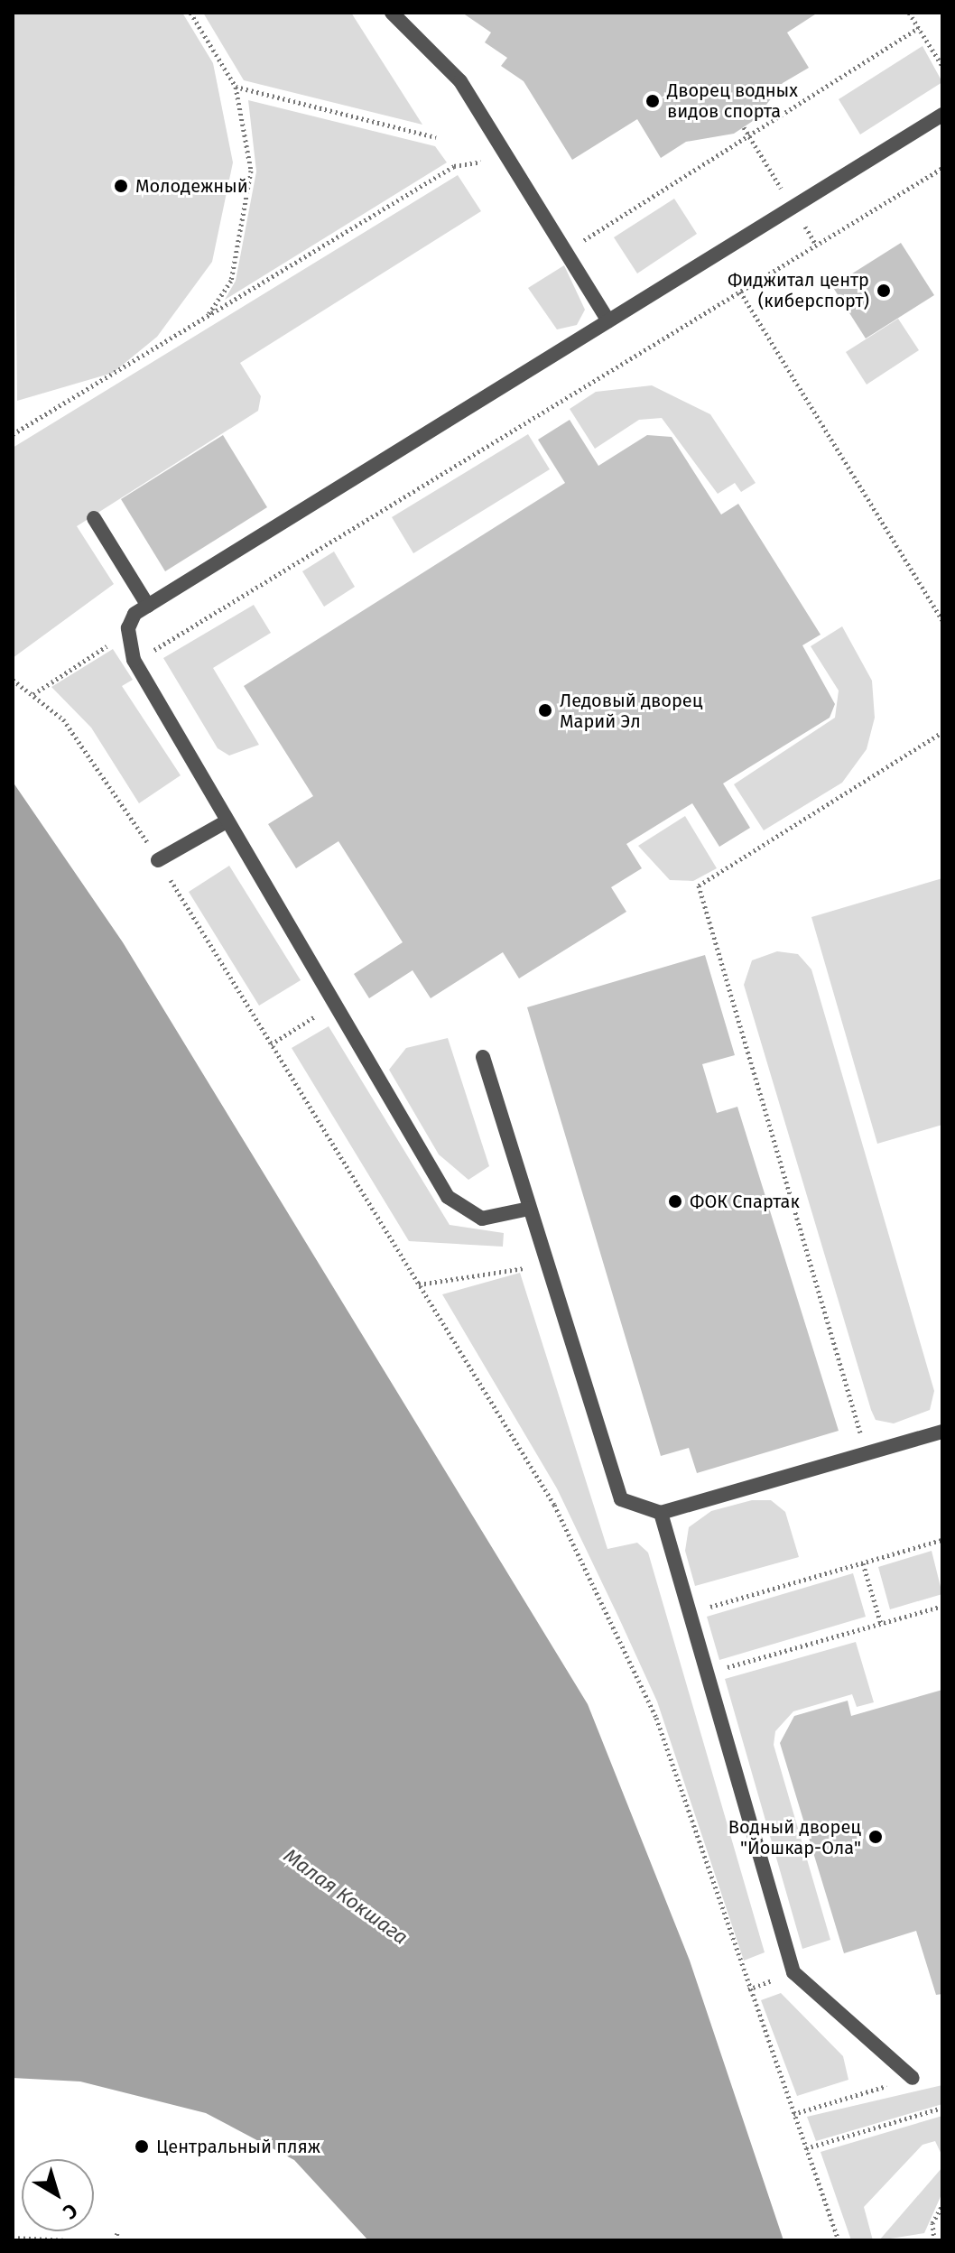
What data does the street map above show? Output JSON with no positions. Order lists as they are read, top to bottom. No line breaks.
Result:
{"water":["Малая Кокшага"],"places":["Дворец водных видов спорта","Молодежный","Фиджитал центр (киберспорт)","Ледовый дворец Марий Эл","ФОК Спартак","Водный дворец \"Йошкар-Ола\"","Центральный пляж"],"north":"bottom right"}
